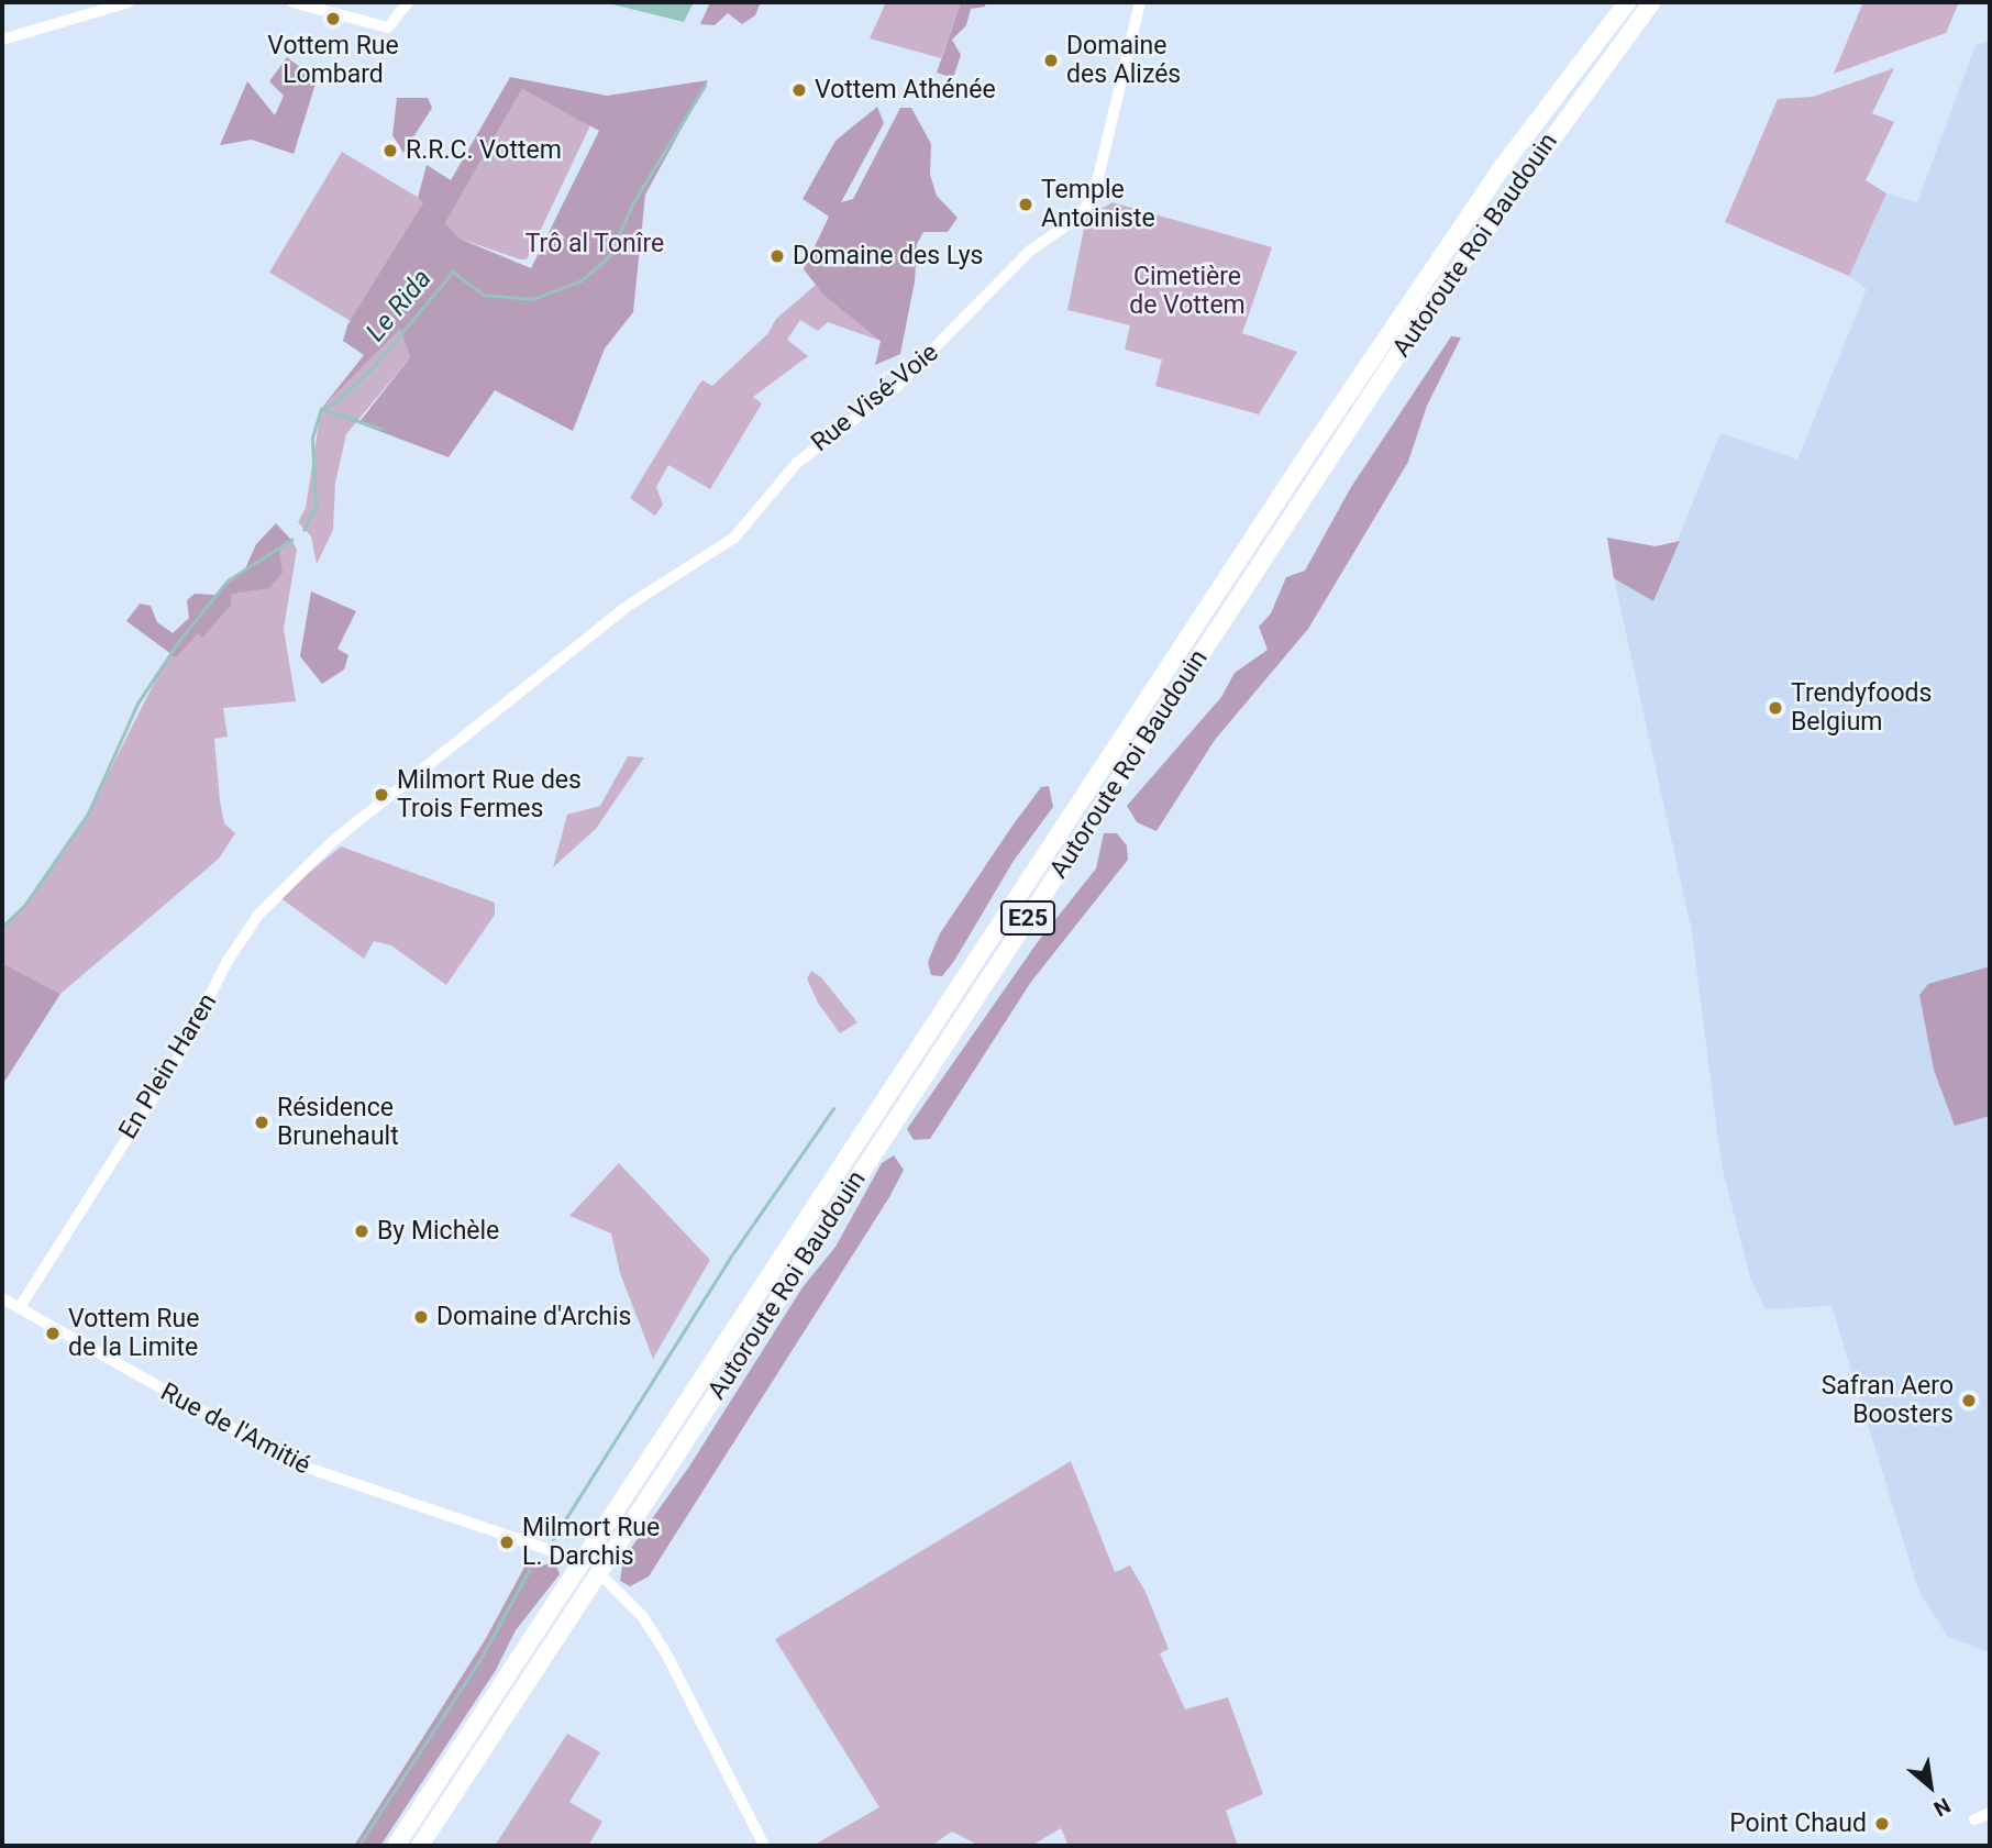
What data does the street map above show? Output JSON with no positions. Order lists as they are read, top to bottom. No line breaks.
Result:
{"streets":{"highway":["Autoroute Roi Baudouin","E25"],"street":["Rue Visé-Voie","En Plein Haren","Rue de l'Amitié"]},"crossings":[["Rue Visé-Voie","En Plein Haren"],["En Plein Haren","Rue de l'Amitié"]],"water":["Le Rida"],"parks":["Trô al Tonîre","Cimetière de Vottem"],"places":["Vottem Rue Lombard","Domaine des Alizés","Vottem Athénée","R.R.C. Vottem","Temple Antoiniste","Domaine des Lys","Trendyfoods Belgium","Milmort Rue des Trois Fermes","Résidence Brunehault","By Michèle","Domaine d'Archis","Vottem Rue de la Limite","Safran Aero Boosters","Milmort Rue L. Darchis","Point Chaud"],"north":"bottom right"}
